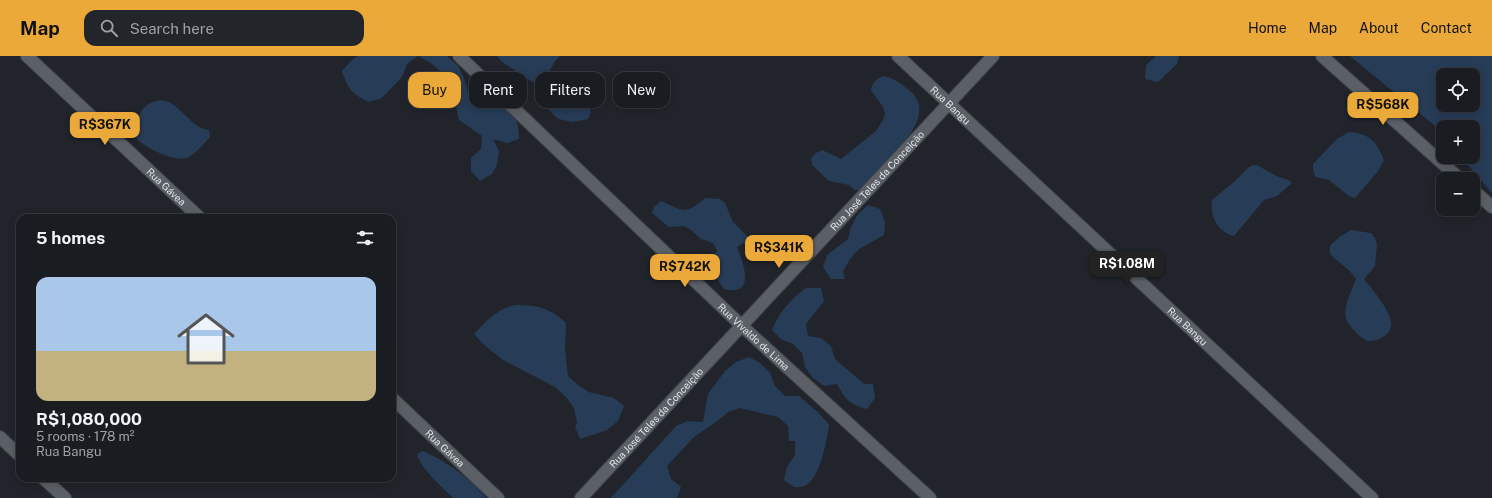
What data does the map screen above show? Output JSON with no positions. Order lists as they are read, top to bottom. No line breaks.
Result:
{"streets":{"street":["Rua Bangu","Rua José Teles da Conceição","Rua Gávea","Rua Vivaldo de Lima"]},"crossings":[["Rua Bangu","Rua José Teles da Conceição"],["Rua José Teles da Conceição","Rua Vivaldo de Lima"]],"page":{"header":"Map","search":"Search here","nav":["Home","Map","About","Contact"],"map_buttons":["+","−"],"chip":["Buy","Rent","Filters","New"],"price":["R$568K","R$367K","R$341K","R$1.08M","R$742K"],"heading":"5 homes","list":[{"name":"R$1,080,000","note":"5 rooms · 178 m² · Rua Bangu"}]}}
